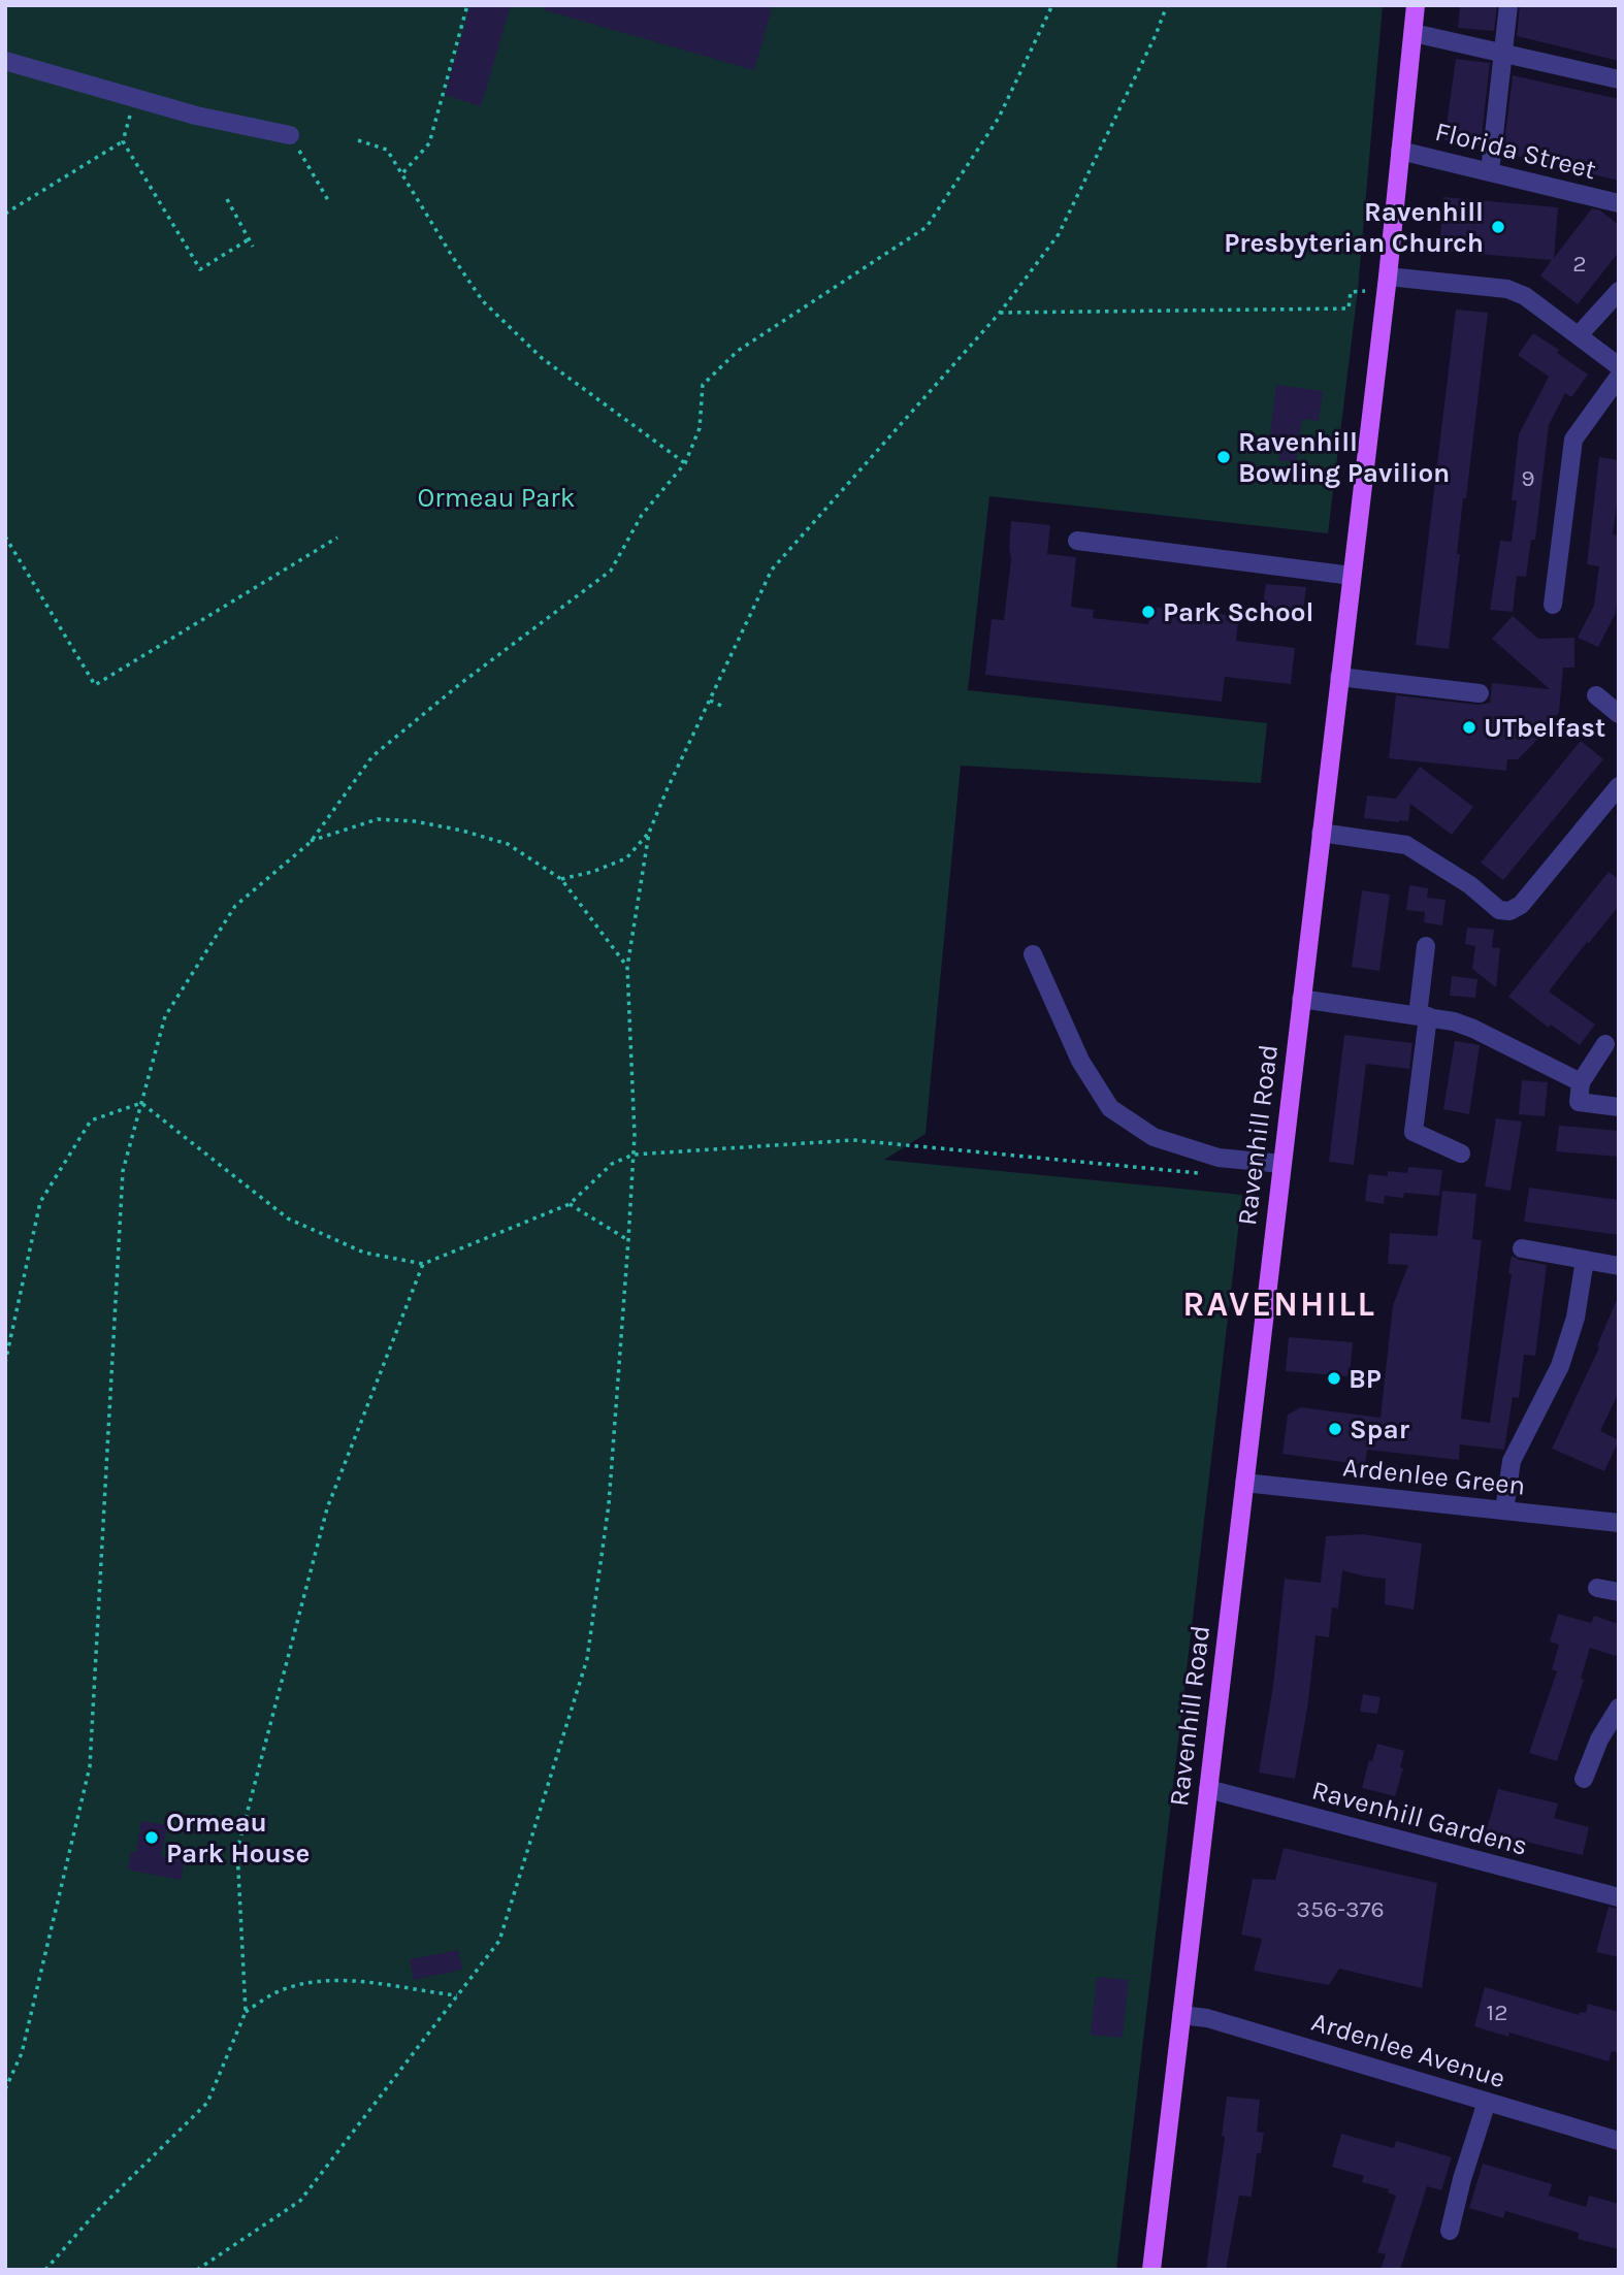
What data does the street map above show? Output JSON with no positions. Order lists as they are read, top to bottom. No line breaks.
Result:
{"streets":{"main road":["Ravenhill Road"],"street":["Florida Street","Ardenlee Green","Ravenhill Gardens","Ardenlee Avenue"]},"crossings":[["Florida Street","Ravenhill Road"],["Ravenhill Road","Ardenlee Green"],["Ravenhill Road","Ravenhill Gardens"],["Ravenhill Road","Ardenlee Avenue"]],"districts":["RAVENHILL"],"parks":["Ormeau Park"],"places":["Ravenhill Presbyterian Church","Ravenhill Bowling Pavilion","Park School","UTbelfast","BP","Spar","Ormeau Park House"],"house_numbers":["2","9","356-376","12"]}
